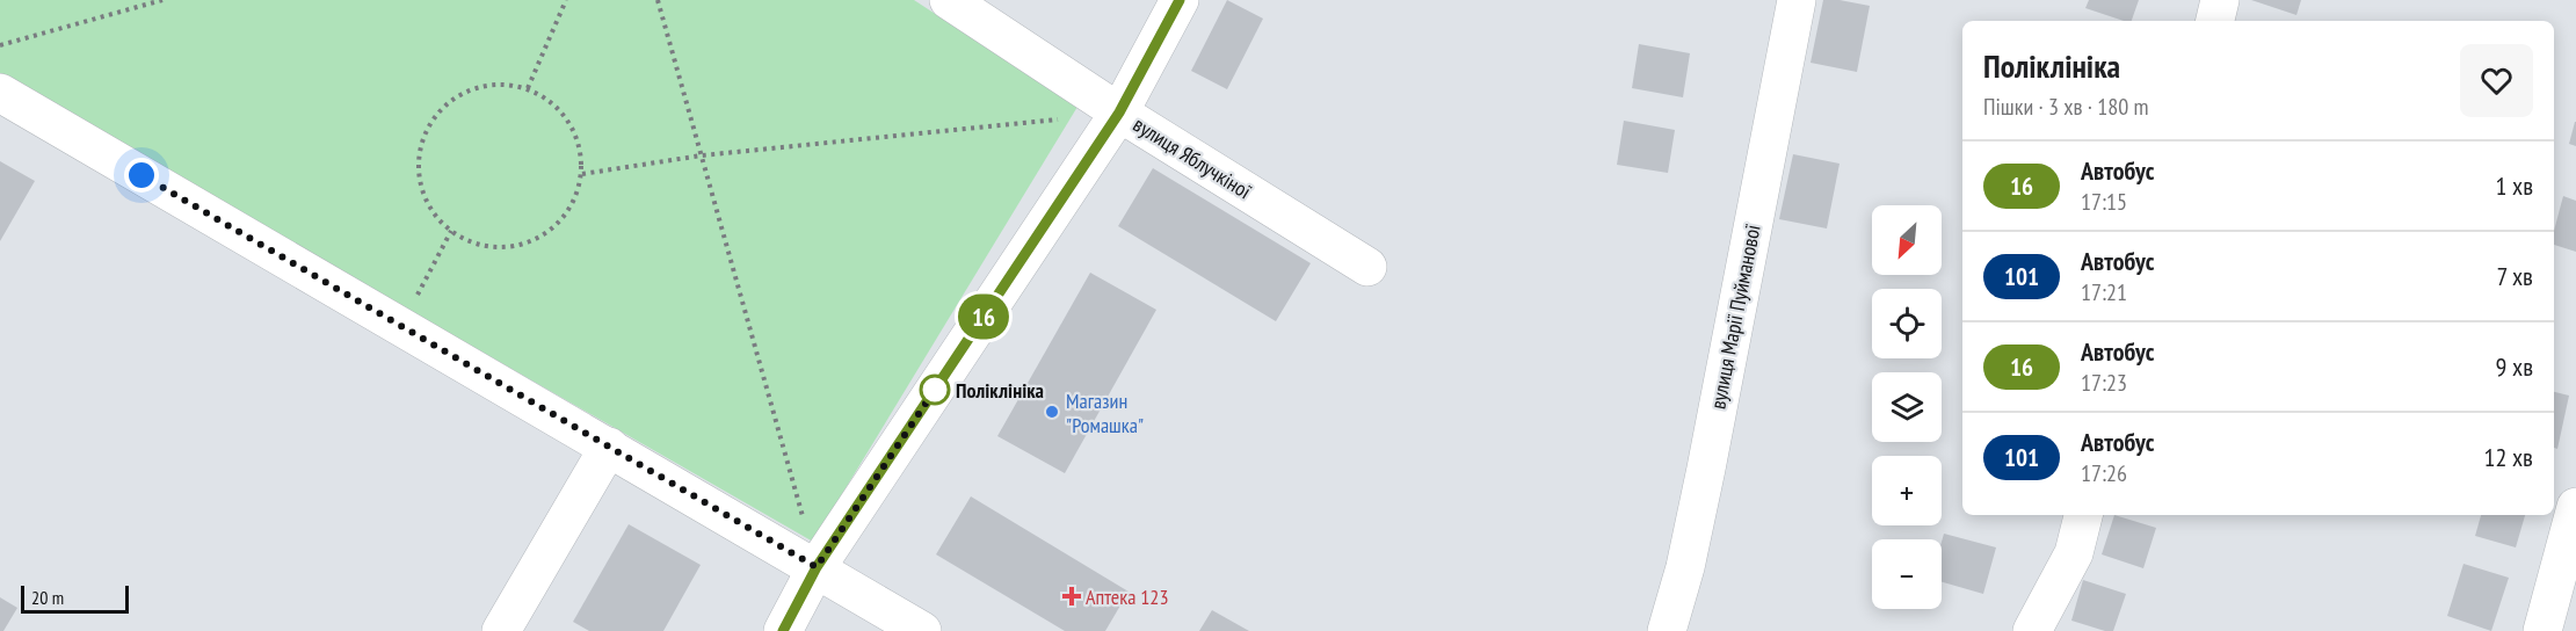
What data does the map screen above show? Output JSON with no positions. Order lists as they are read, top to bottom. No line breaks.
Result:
{"streets":{"street":["вулиця Яблучкіної","вулиця Марії Пуйманової"]},"places":{"other":["Поліклініка","Магазин \"Ромашка\""],"health":["Аптека 123"]},"lines":["bus line 16"],"scale_bar":"20 m","north":"bottom left","page":{"on_map":"16","heading":["Поліклініка","Пішки · 3 хв · 180 m"],"list":[{"mark":"16","name":"Автобус","note":"17:15","value":"1 хв"},{"mark":"101","name":"Автобус","note":"17:21","value":"7 хв"},{"mark":"16","name":"Автобус","note":"17:23","value":"9 хв"},{"mark":"101","name":"Автобус","note":"17:26","value":"12 хв"}],"map_buttons":["+","−"],"scale":"20 m"}}
